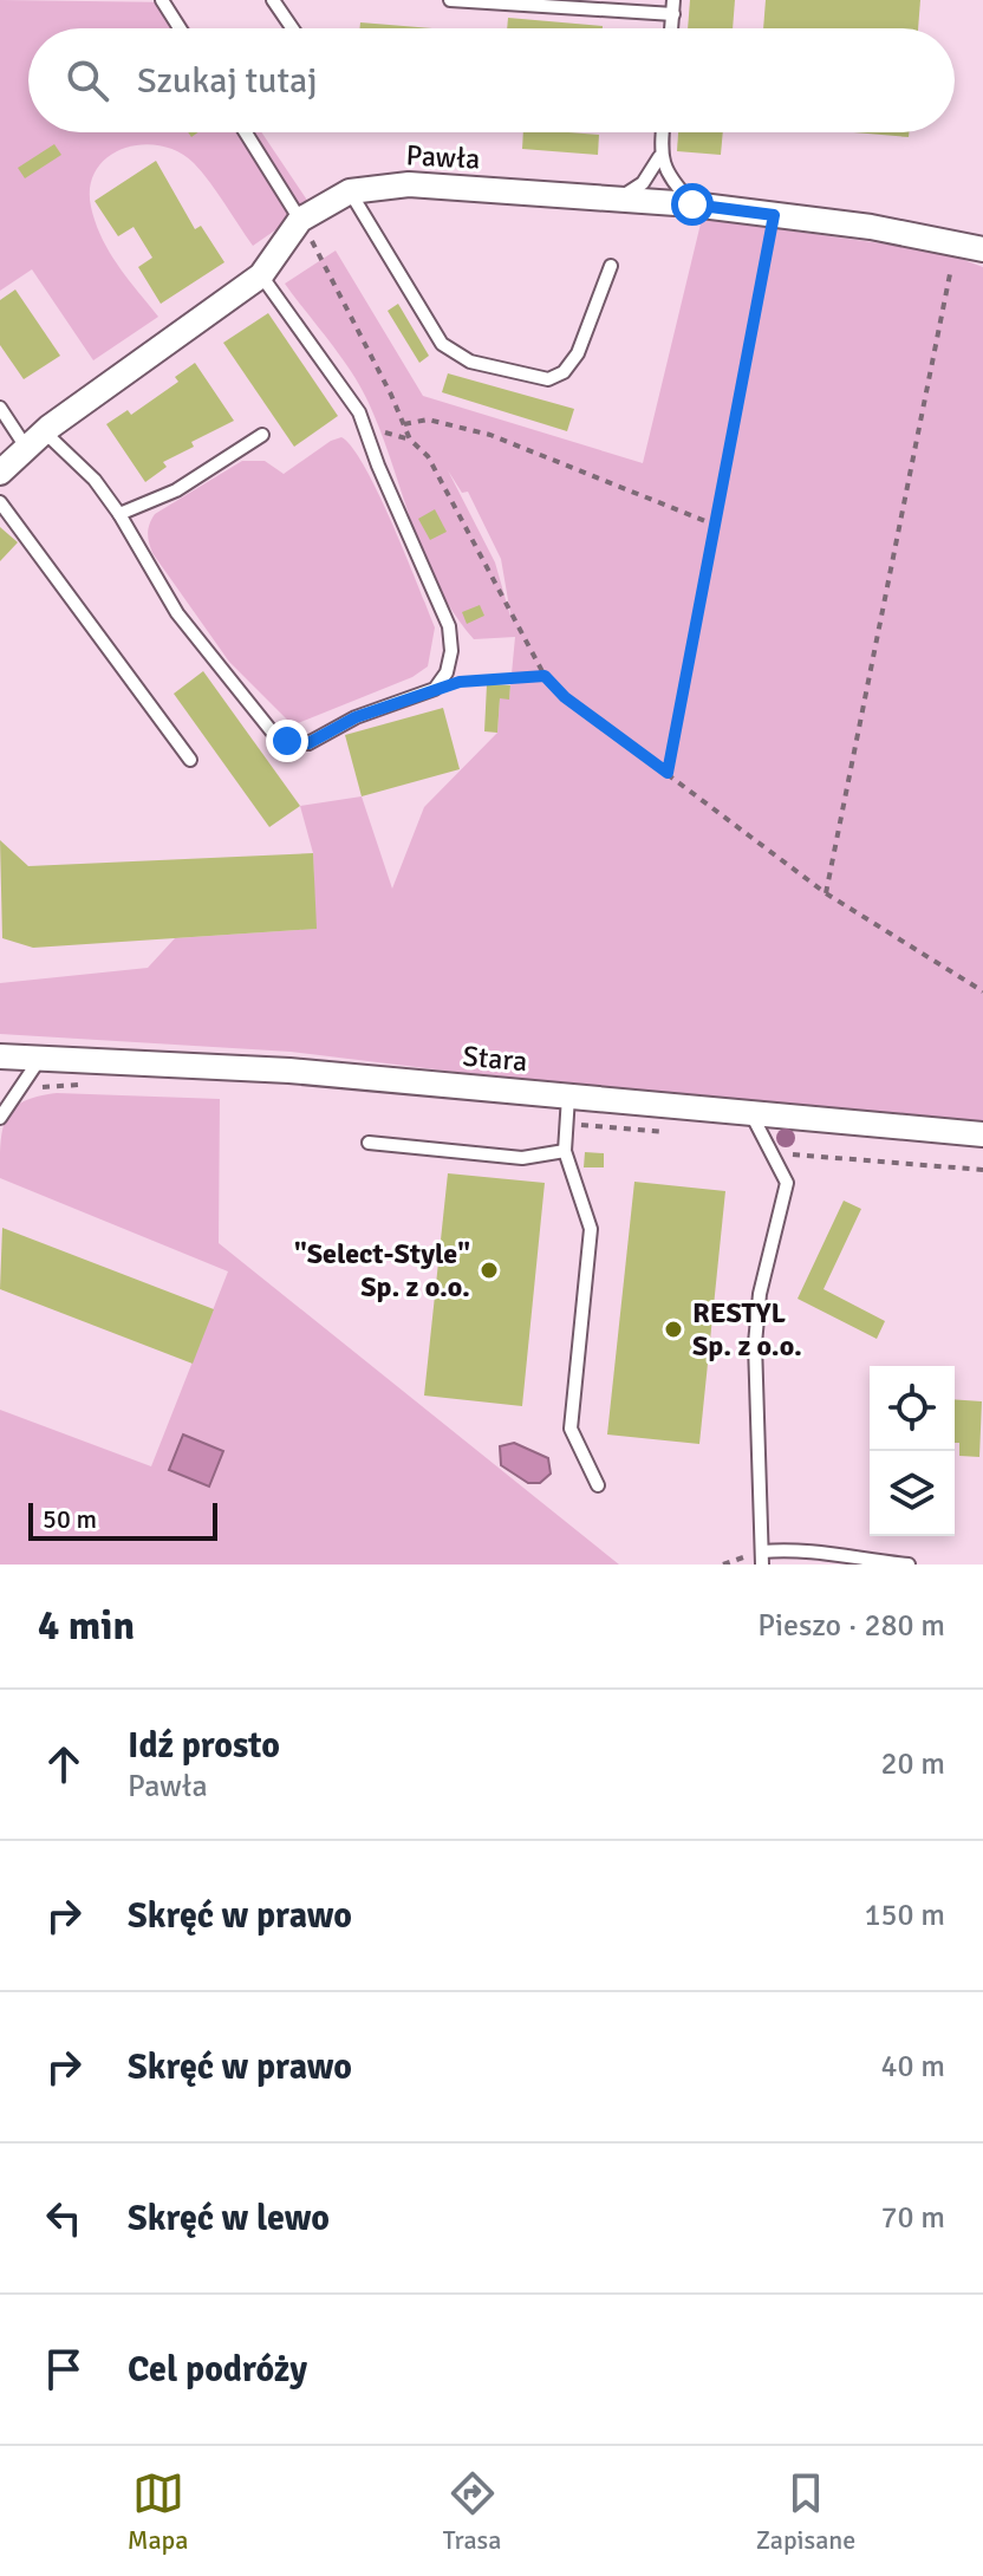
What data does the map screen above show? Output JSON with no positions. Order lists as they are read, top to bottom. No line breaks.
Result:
{"streets":{"street":["Pawła","Stara"]},"places":["\"Select-Style\" Sp. z o.o.","RESTYL Sp. z o.o."],"scale_bar":"50 m","page":{"search":"Szukaj tutaj","scale":"50 m","heading":["4 min","Pieszo · 280 m"],"list":[["Idź prosto","Pawła","20 m"],["Skręć w prawo","150 m"],["Skręć w prawo","40 m"],["Skręć w lewo","70 m"],"Cel podróży"],"nav":["Mapa","Trasa","Zapisane"]}}
